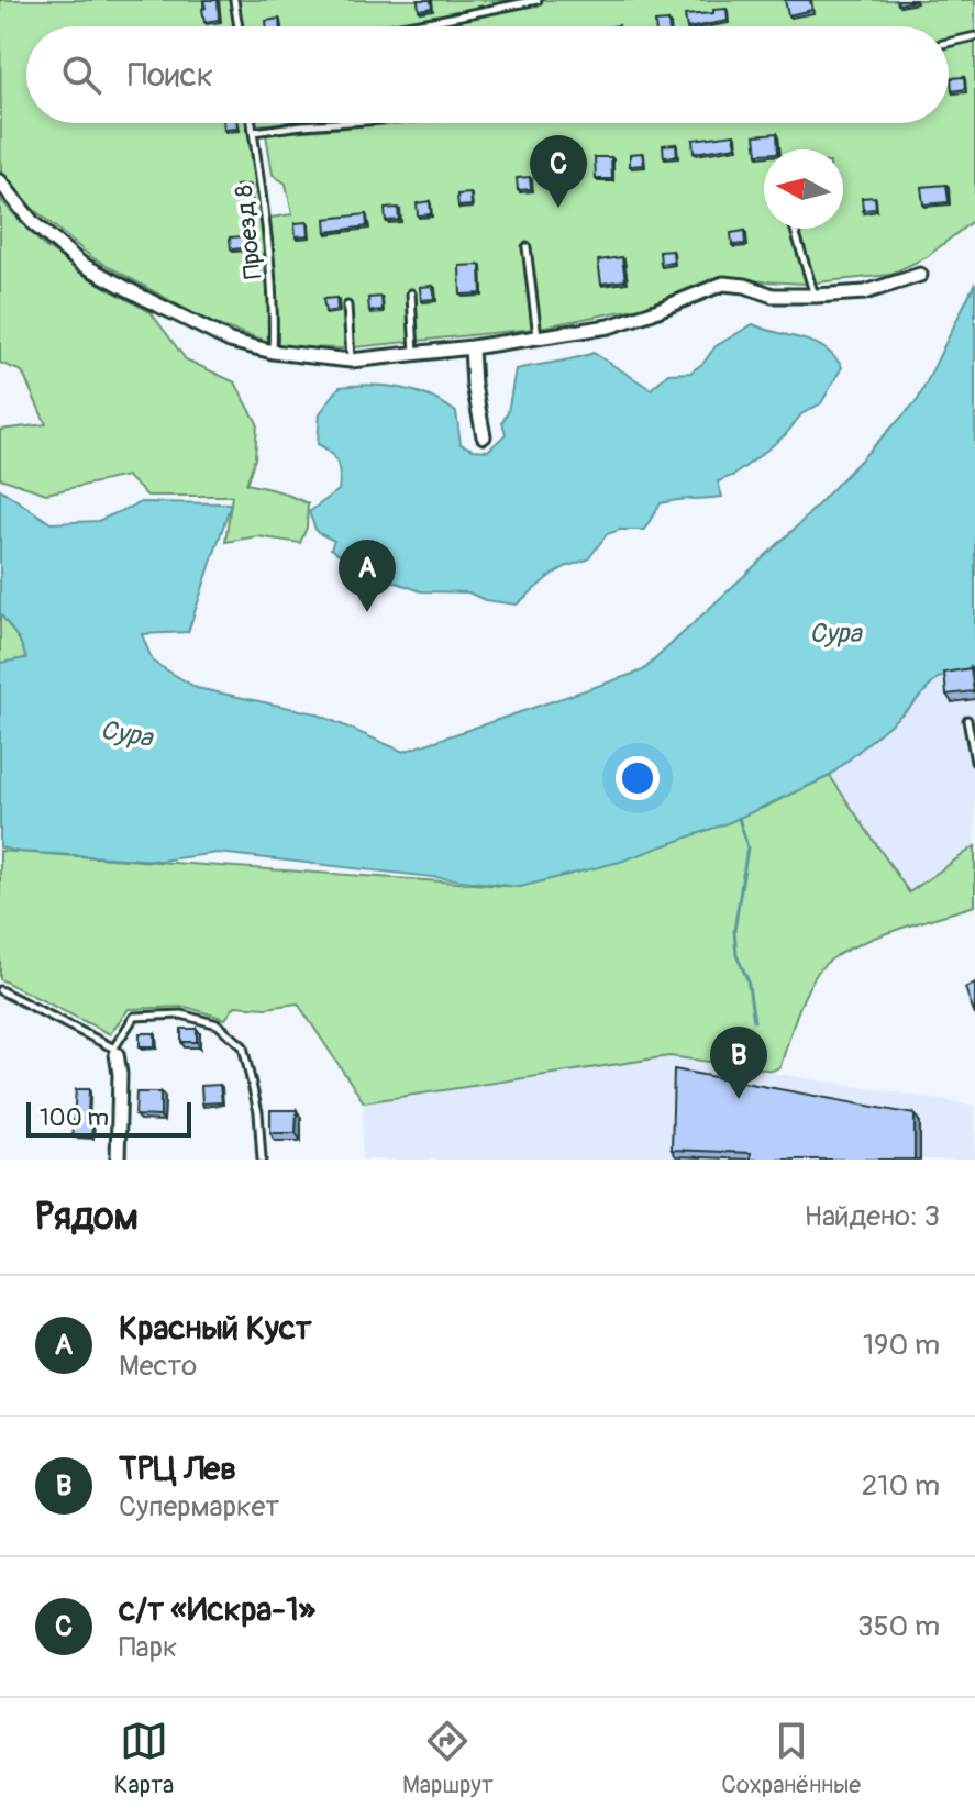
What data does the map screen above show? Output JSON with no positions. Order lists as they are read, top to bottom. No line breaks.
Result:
{"streets":{"lane":["Проезд 8"]},"water":["Сура"],"scale_bar":"100 m","north":"left","page":{"search":"Поиск","pins":["C","A","B"],"scale":"100 m","heading":["Рядом","Найдено: 3"],"list":[{"mark":"A","name":"Красный Куст","note":"Место","value":"190 m"},{"mark":"B","name":"ТРЦ Лев","note":"Супермаркет","value":"210 m"},{"mark":"C","name":"с/т «Искра-1»","note":"Парк","value":"350 m"}],"nav":["Карта","Маршрут","Сохранённые"]}}
